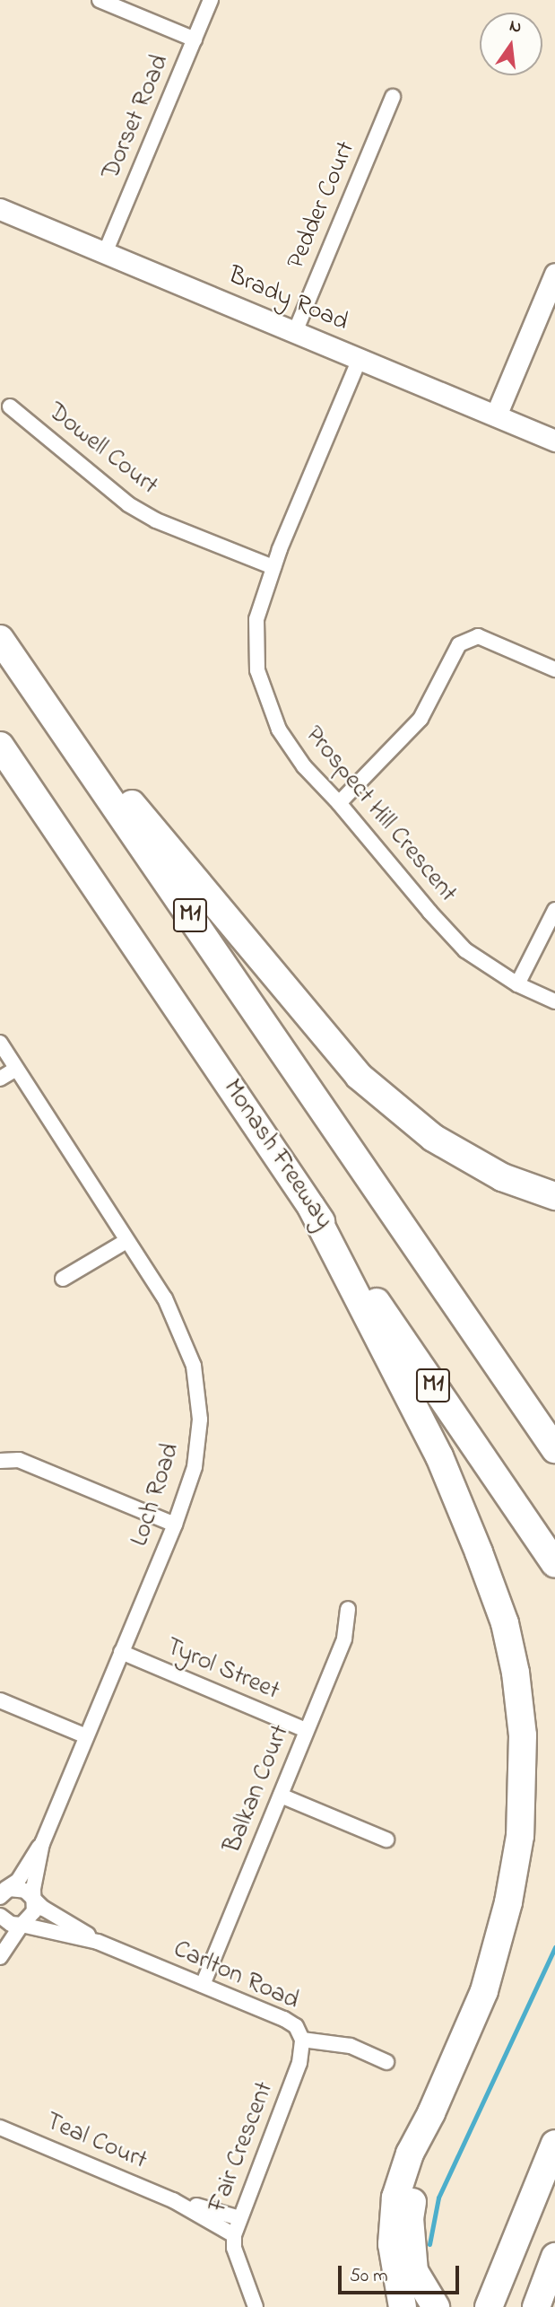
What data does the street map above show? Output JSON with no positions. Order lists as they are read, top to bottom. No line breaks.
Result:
{"streets":{"highway":["M1","Monash Freeway"],"main road":["Brady Road"],"street":["Dorset Road","Pedder Court","Dowell Court","Prospect Hill Crescent","Loch Road","Tyrol Street","Balkan Court","Carlton Road","Teal Court","Fair Crescent"]},"crossings":[["Dorset Road","Brady Road"],["Pedder Court","Brady Road"],["Brady Road","Prospect Hill Crescent"],["Dowell Court","Prospect Hill Crescent"],["Loch Road","Tyrol Street"],["Loch Road","Carlton Road"],["Tyrol Street","Balkan Court"],["Balkan Court","Carlton Road"],["Carlton Road","Fair Crescent"],["Teal Court","Fair Crescent"]],"scale_bar":"50 m","north":"top"}
